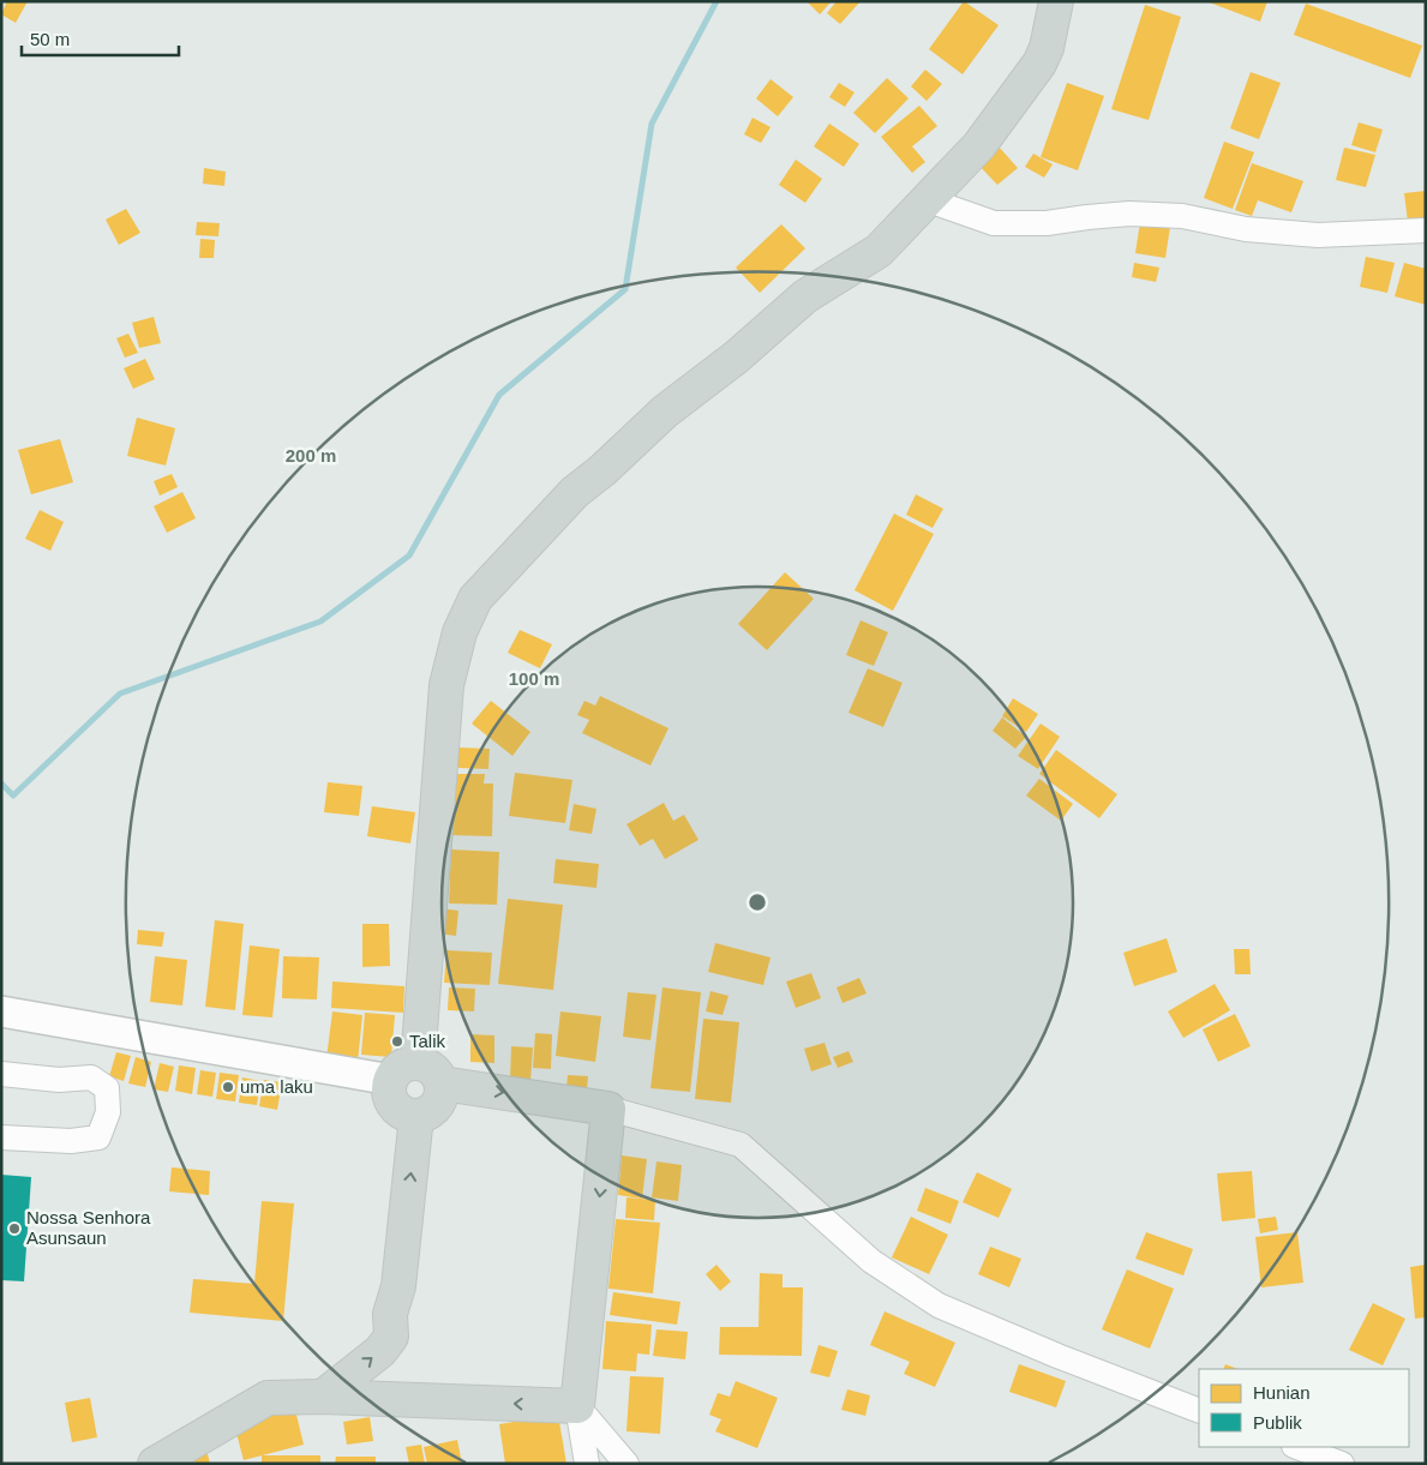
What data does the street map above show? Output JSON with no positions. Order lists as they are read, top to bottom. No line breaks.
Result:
{"places":["Talik","uma laku","Nossa Senhora Asunsaun"],"legend":["Hunian","Publik"],"scale_bar":"50 m","rings":["200 m","100 m"]}
